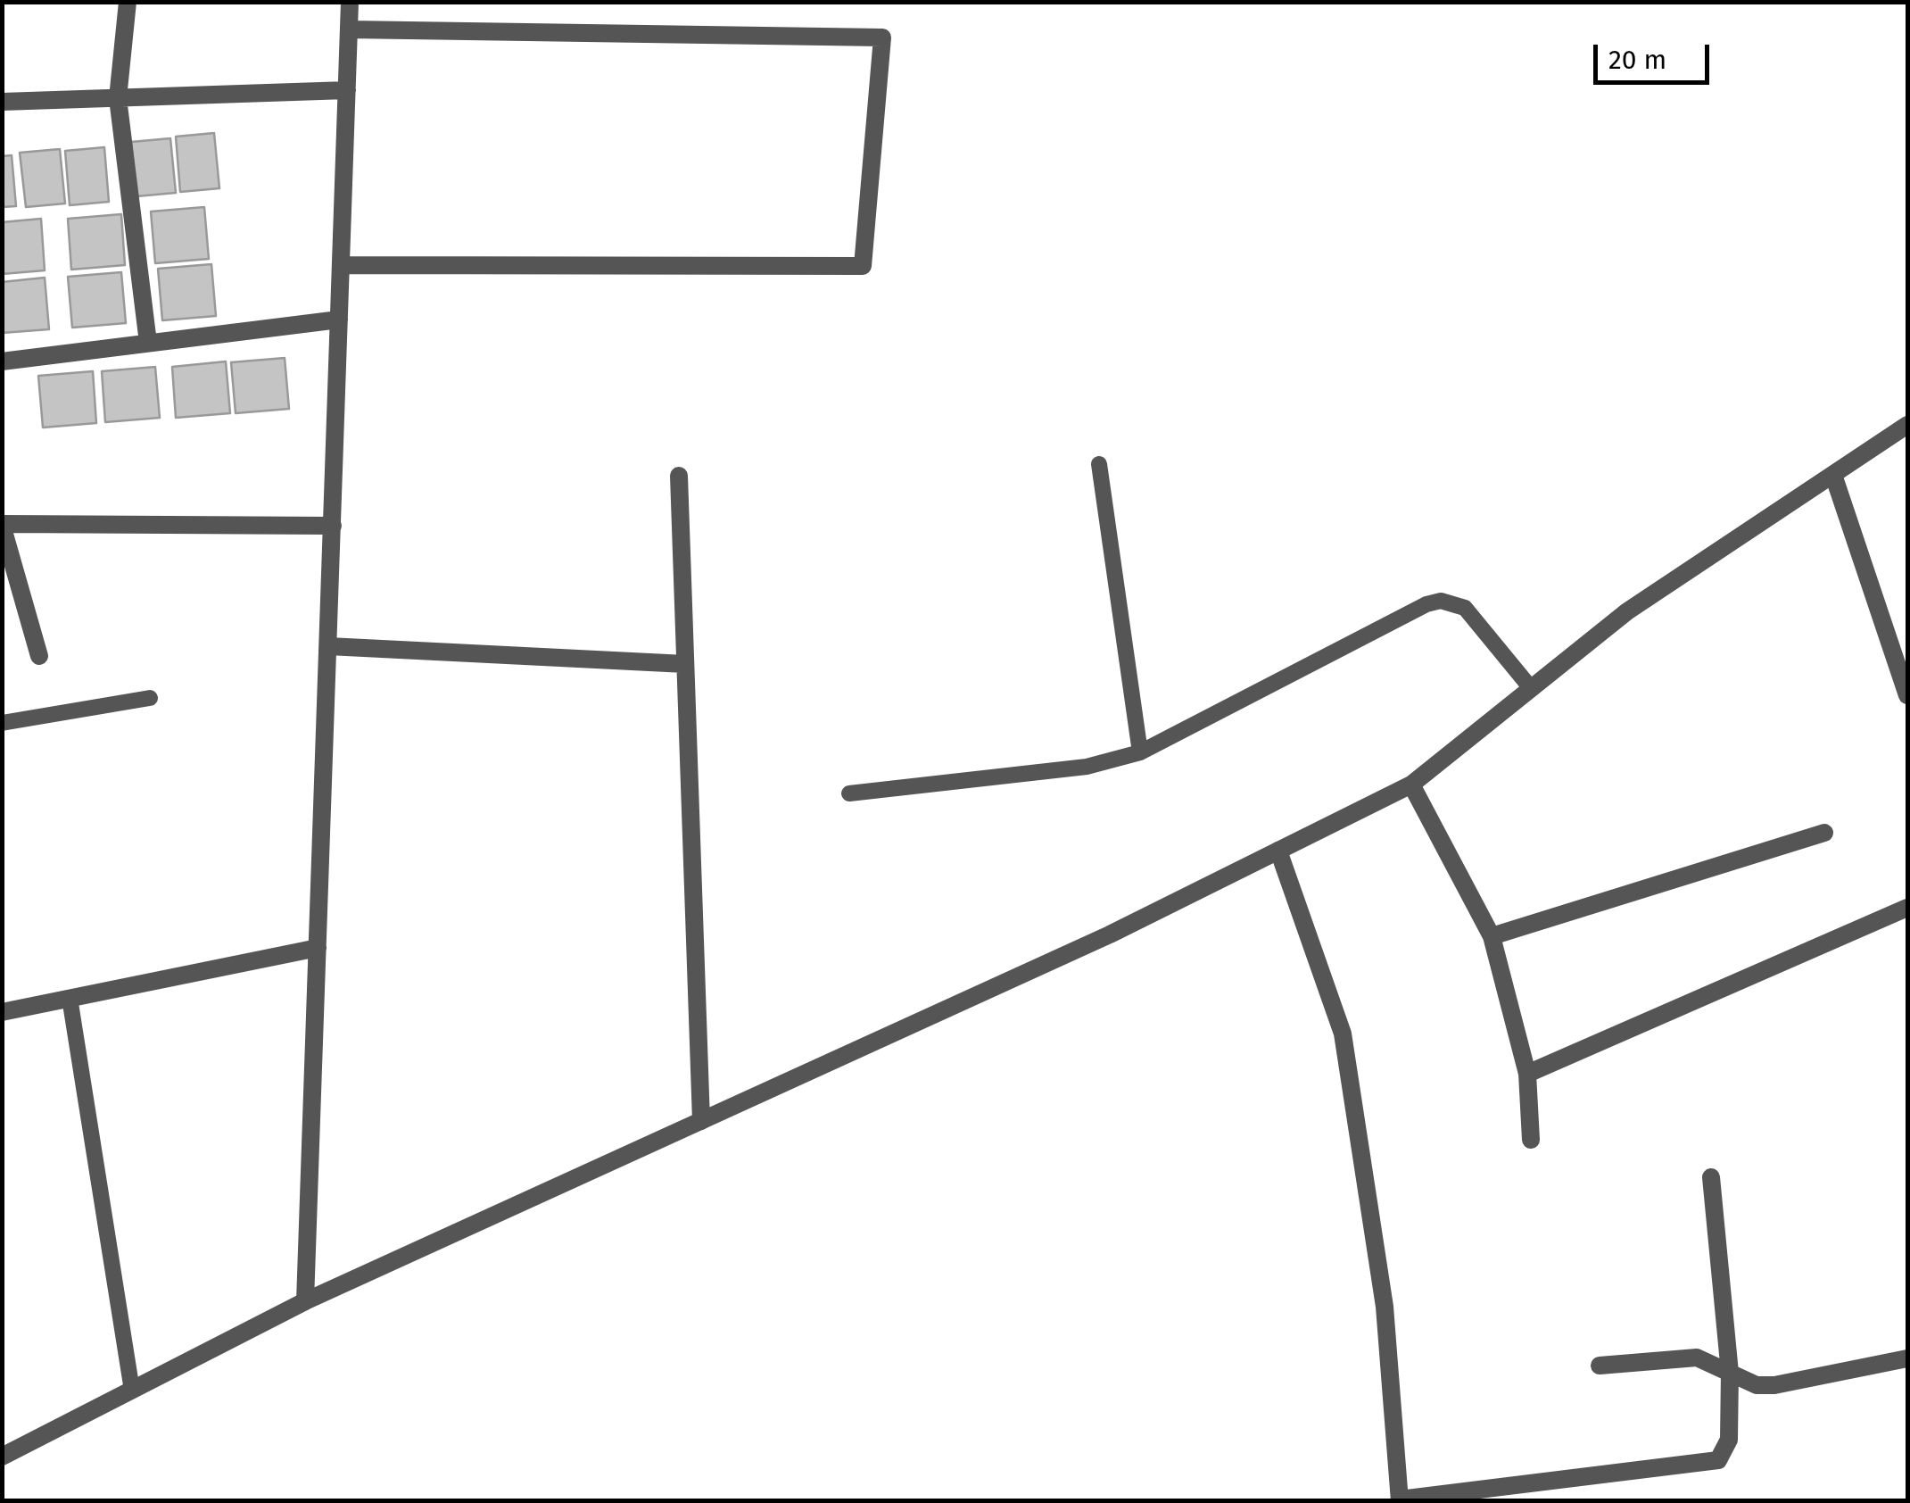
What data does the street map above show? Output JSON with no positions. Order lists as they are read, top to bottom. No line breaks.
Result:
{"scale_bar":"20 m"}
